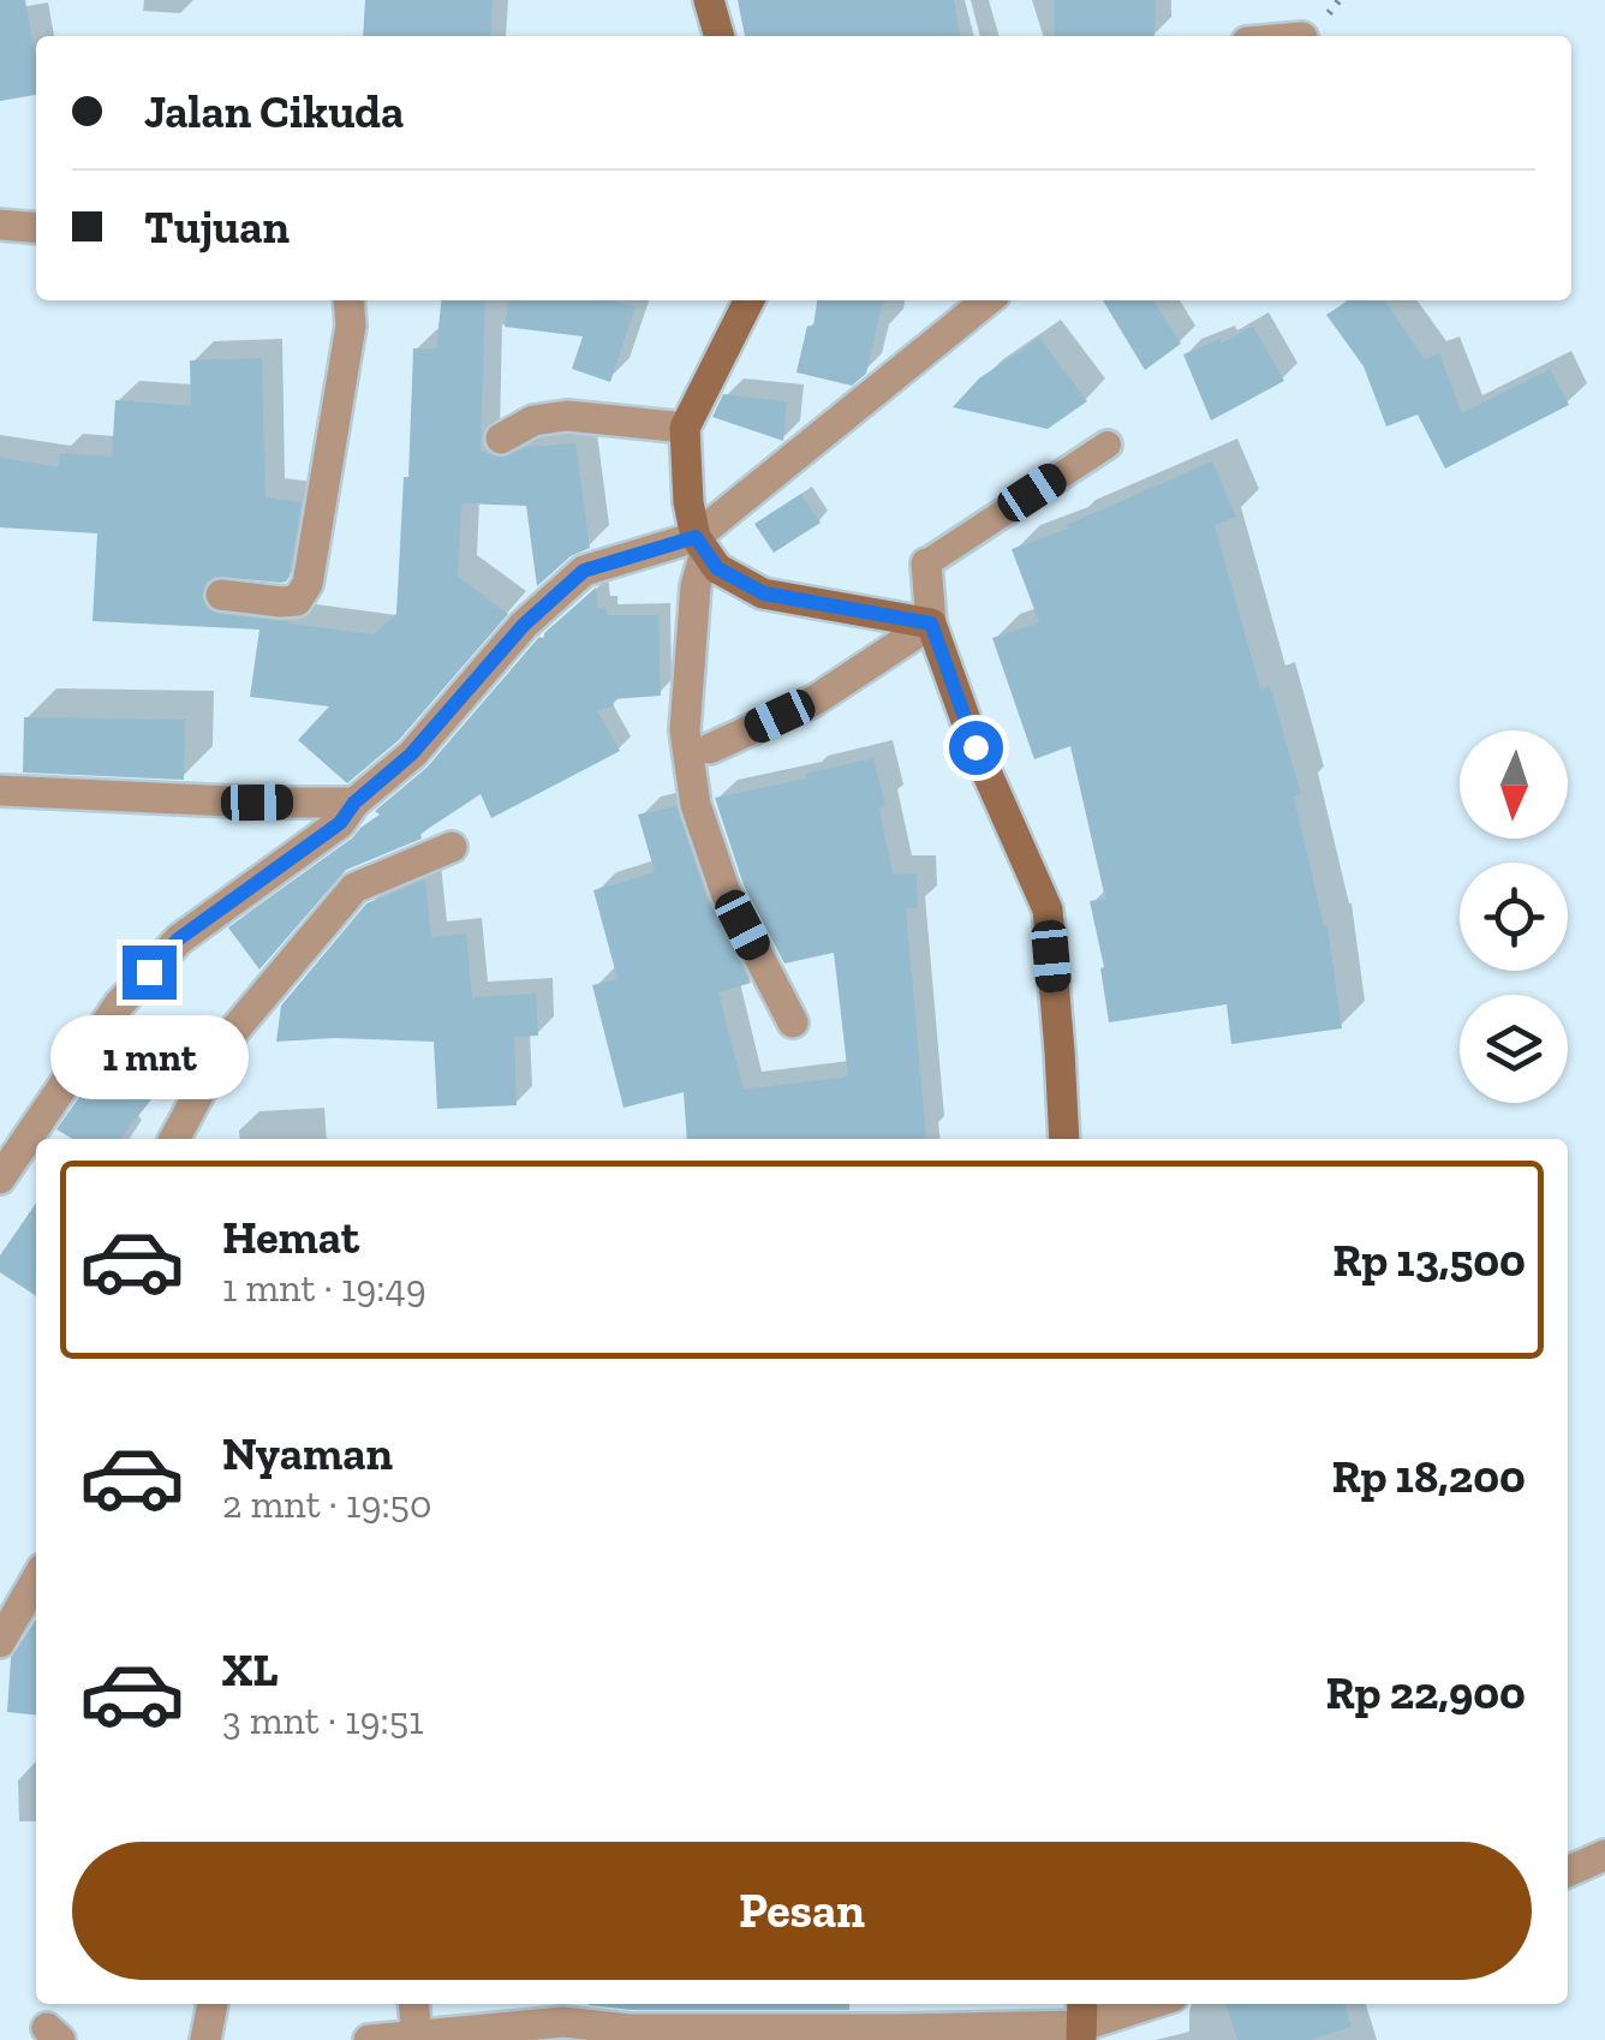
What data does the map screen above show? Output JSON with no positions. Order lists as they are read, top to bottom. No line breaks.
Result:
{"north":"bottom","page":{"banner":["Jalan Cikuda","Tujuan"],"bubble":"1 mnt","list":[{"name":"Hemat","note":"1 mnt · 19:49","value":"Rp 13,500"},{"name":"Nyaman","note":"2 mnt · 19:50","value":"Rp 18,200"},{"name":"XL","note":"3 mnt · 19:51","value":"Rp 22,900"}],"buttons":"Pesan"}}
